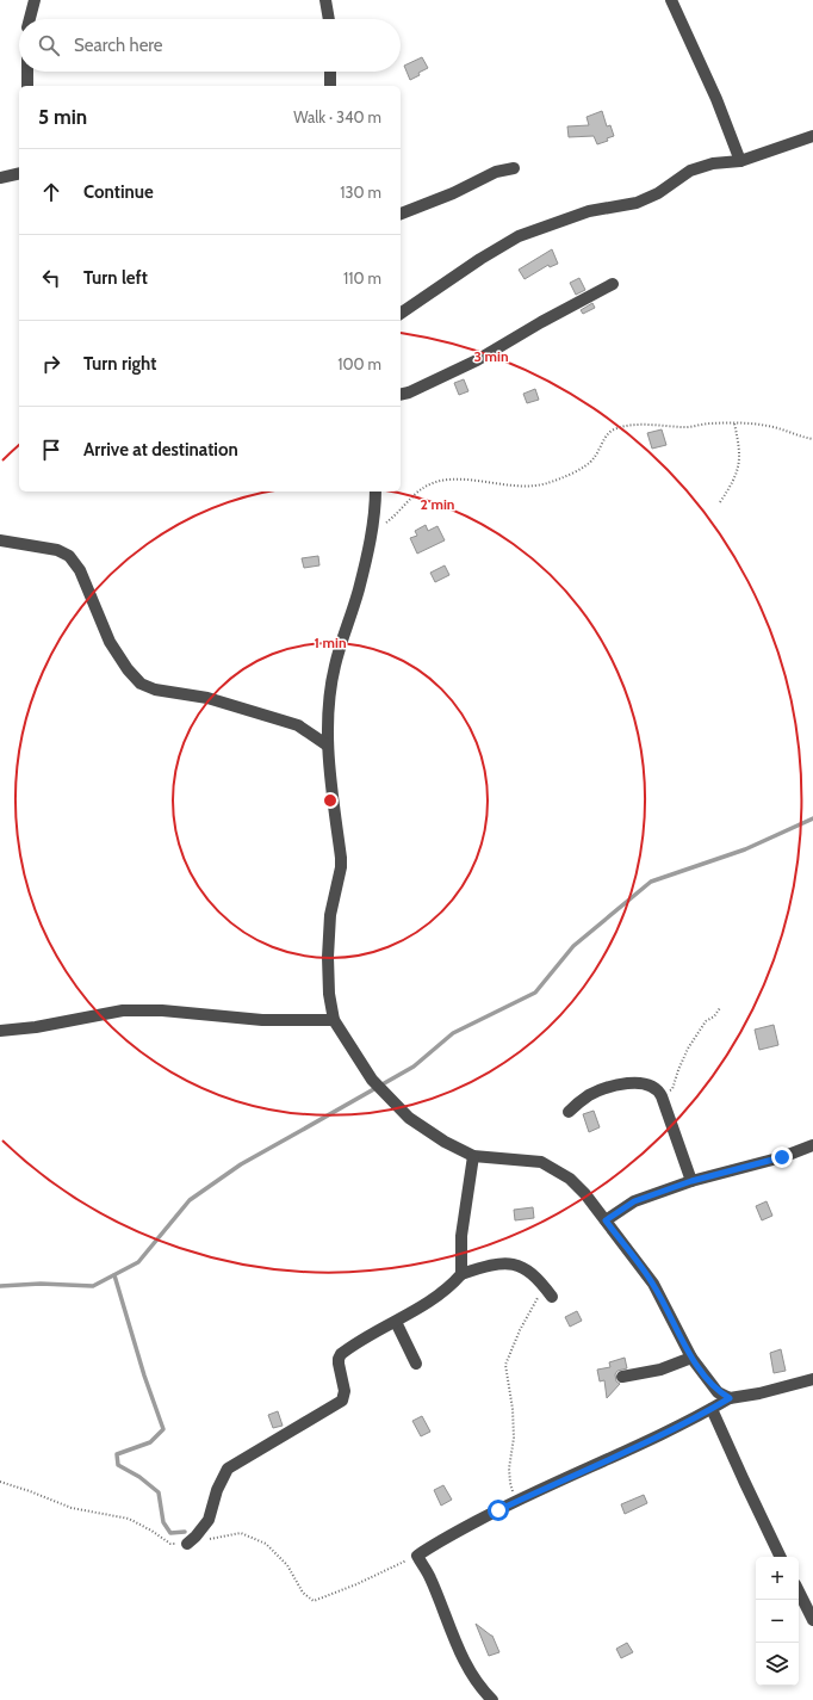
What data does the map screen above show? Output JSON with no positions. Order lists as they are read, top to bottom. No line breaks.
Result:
{"page":{"search":"Search here","heading":["5 min","Walk · 340 m"],"list":[["Continue","130 m"],["Turn left","110 m"],["Turn right","100 m"],"Arrive at destination"],"map_buttons":["+","−"]},"rings":["3 min","2 min","1 min"]}
